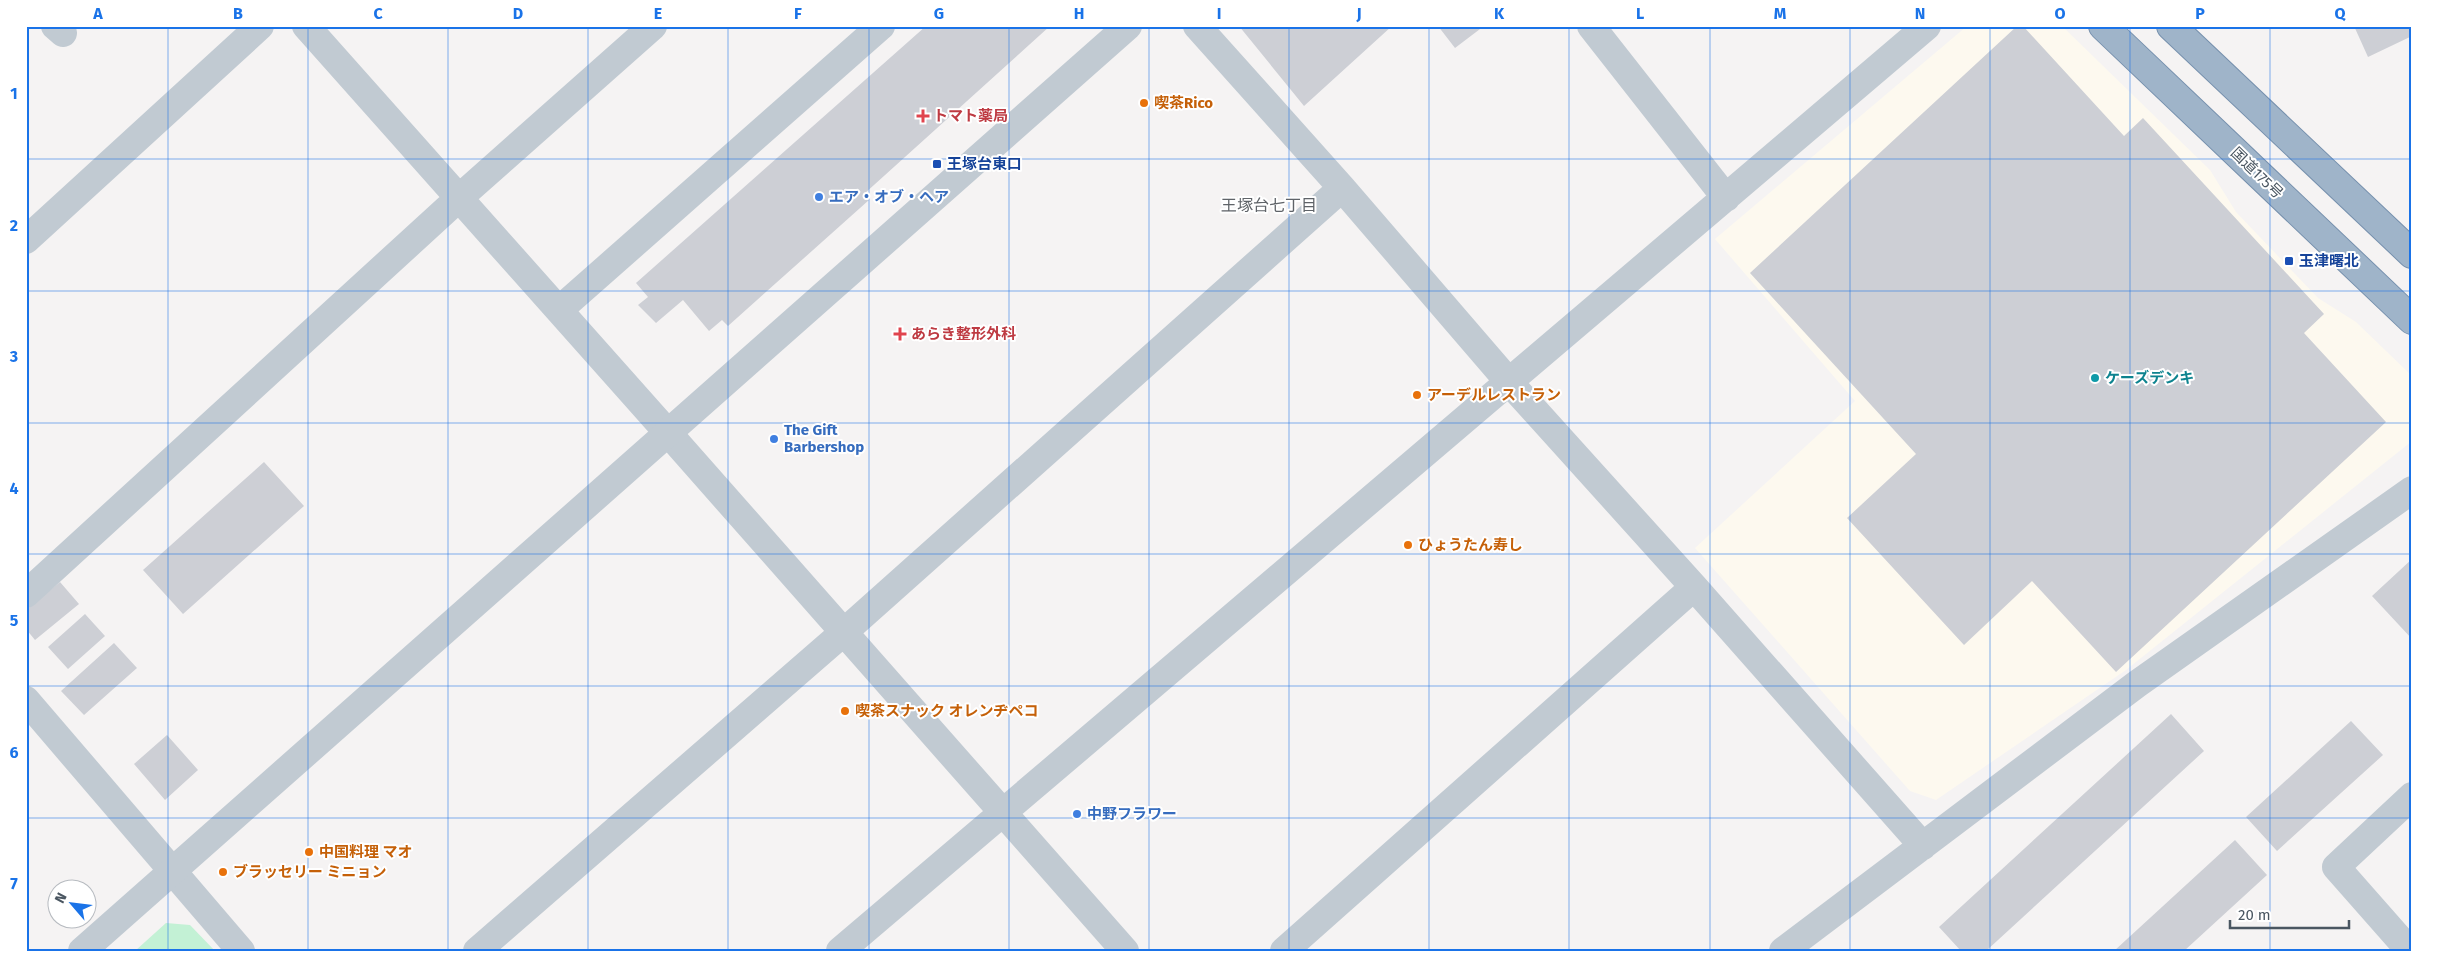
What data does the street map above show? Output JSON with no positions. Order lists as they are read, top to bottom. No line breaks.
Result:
{"streets":{"highway":["国道175号"]},"districts":["王塚台七丁目"],"places":{"other":["喫茶Rico","エア・オブ・ヘア","ケーズデンキ","アーデルレストラン","The Gift Barbershop","ひょうたん寿し","喫茶スナック オレンヂペコ","中野フラワー","中国料理 マオ","ブラッセリー ミニョン"],"health":["トマト薬局","あらき整形外科"],"transit":["王塚台東口","玉津曙北"]},"scale_bar":"20 m","north":"top left","grid":{"columns":["A","B","C","D","E","F","G","H","I","J","K","L","M","N","O","P","Q"],"rows":["1","2","3","4","5","6","7"]}}
